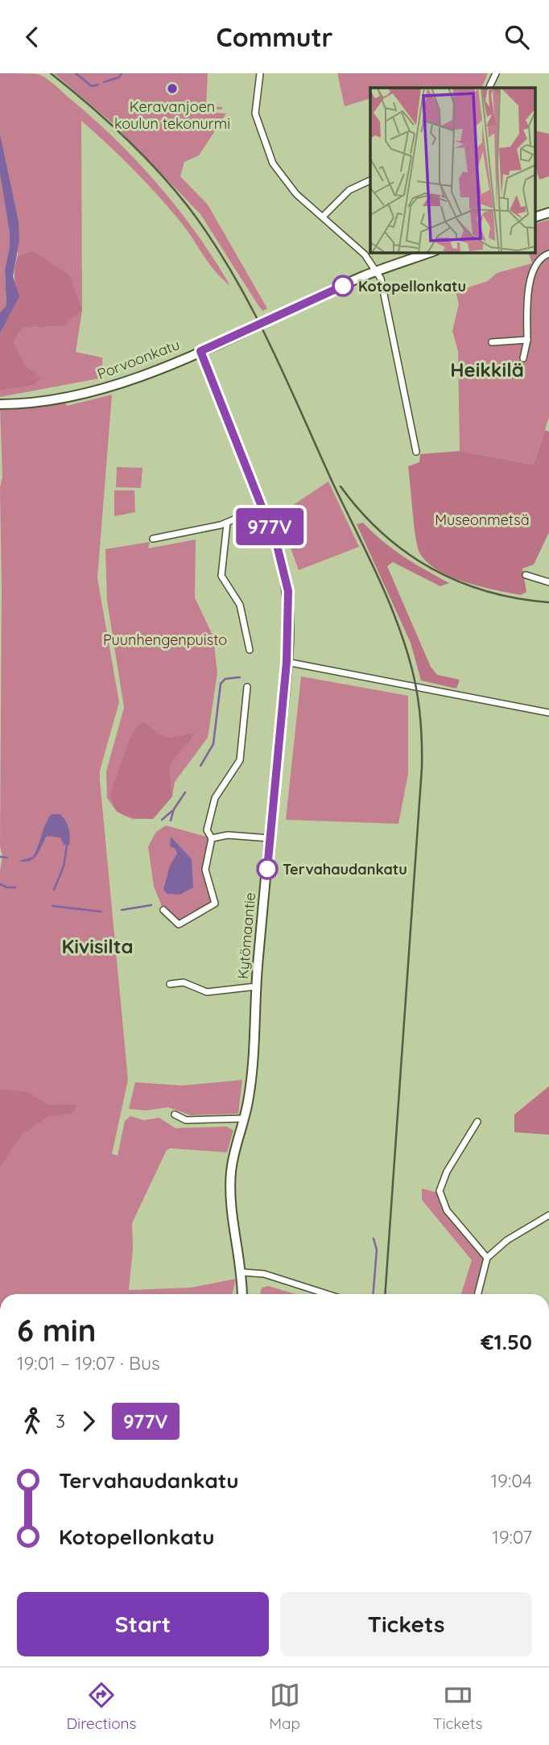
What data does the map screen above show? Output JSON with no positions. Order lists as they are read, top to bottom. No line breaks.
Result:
{"streets":{"street":["Porvoonkatu","Kytömaantie"]},"crossings":[["Porvoonkatu","Kytömaantie"]],"districts":["Heikkilä","Kivisilta"],"parks":["Museonmetsä","Puunhengenpuisto"],"places":["Keravanjoen koulun tekonurmi","Kotopellonkatu","Tervahaudankatu"],"lines":["bus line 977V"],"page":{"header":"Commutr","on_map":"977V","heading":["6 min","19:01 – 19:07 · Bus","€1.50"],"legs":["3","977V"],"list":[{"name":"Tervahaudankatu","value":"19:04"},{"name":"Kotopellonkatu","value":"19:07"}],"buttons":["Start","Tickets"],"tabs":["Directions","Map","Tickets"]}}
